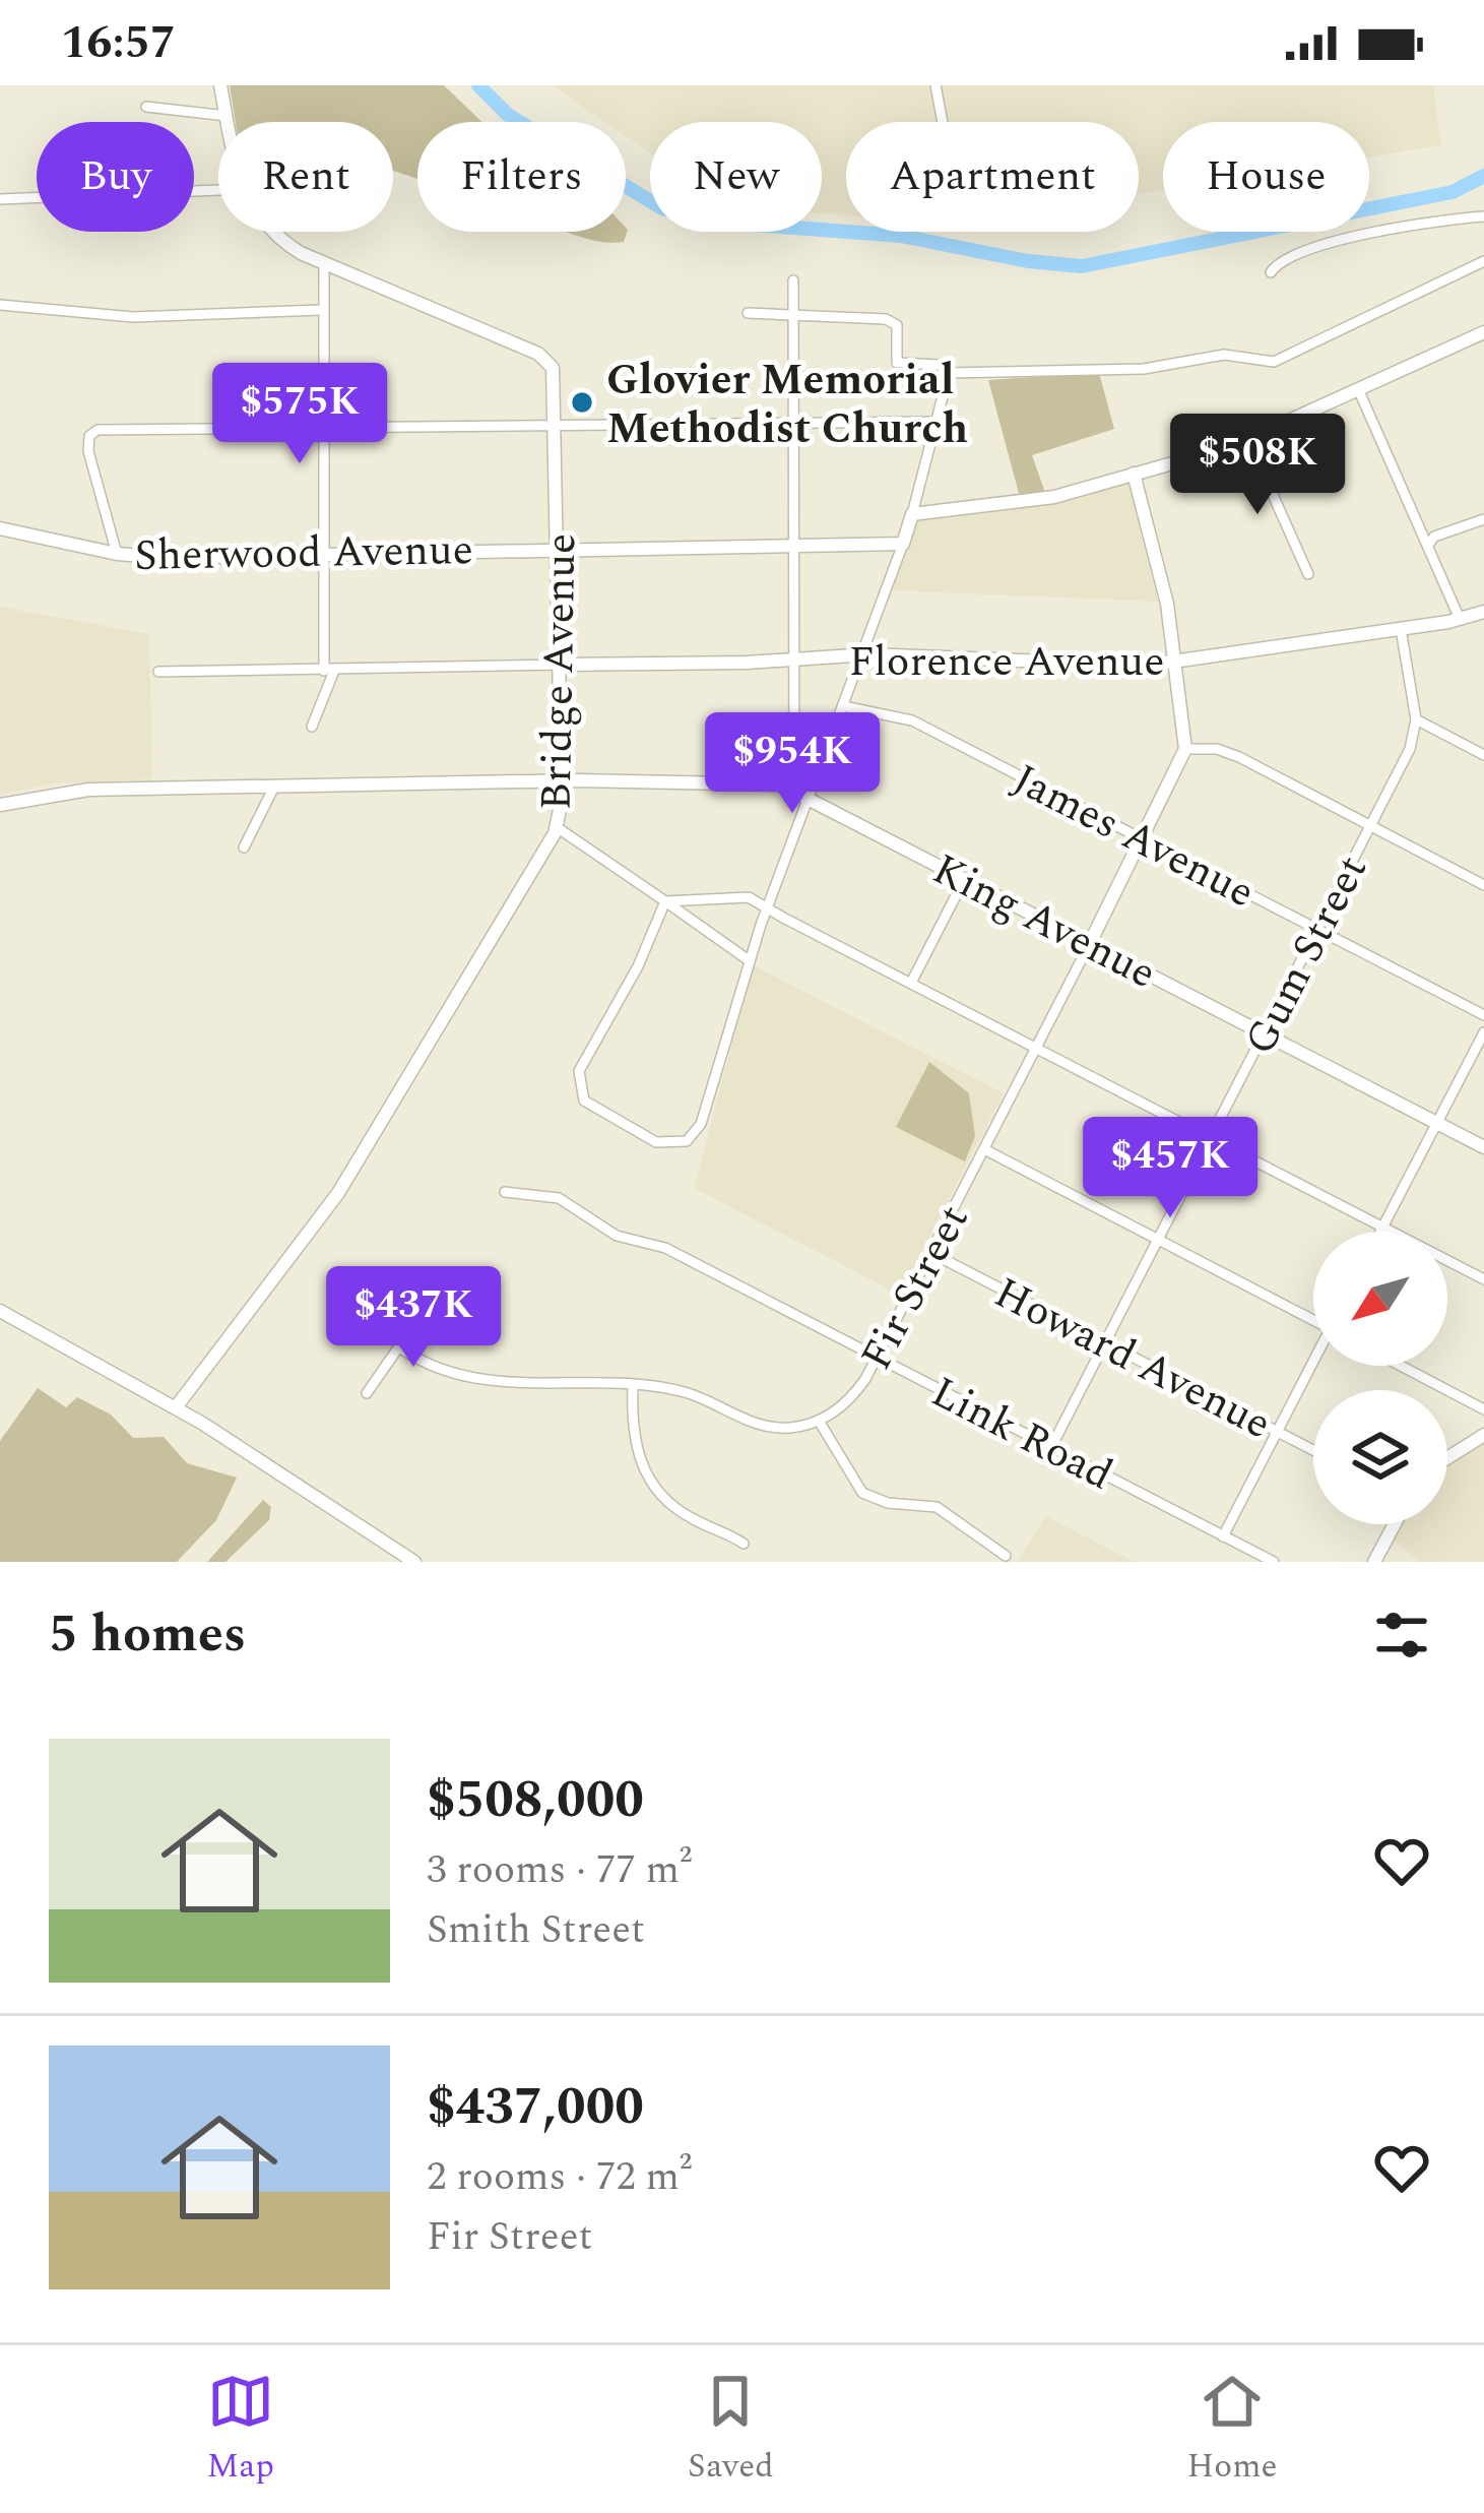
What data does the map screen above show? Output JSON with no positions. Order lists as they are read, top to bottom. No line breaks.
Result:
{"streets":{"street":["Sherwood Avenue","Florence Avenue","Bridge Avenue","James Avenue","King Avenue","Gum Street","Fir Street","Howard Avenue","Link Road"]},"crossings":[["Sherwood Avenue","Bridge Avenue"],["Florence Avenue","Bridge Avenue"],["Bridge Avenue","King Avenue"],["James Avenue","Gum Street"],["James Avenue","Fir Street"],["King Avenue","Gum Street"],["King Avenue","Fir Street"],["Gum Street","Howard Avenue"],["Gum Street","Link Road"],["Fir Street","Howard Avenue"],["Fir Street","Link Road"]],"places":["Glovier Memorial Methodist Church"],"north":"bottom left","page":{"status":"16:57","chip":["Buy","Rent","Filters","New","Apartment","House"],"price":["$575K","$508K","$954K","$457K","$437K"],"heading":"5 homes","list":[{"name":"$508,000","note":"3 rooms · 77 m² · Smith Street"},{"name":"$437,000","note":"2 rooms · 72 m² · Fir Street"}],"tabs":["Map","Saved","Home"]}}
